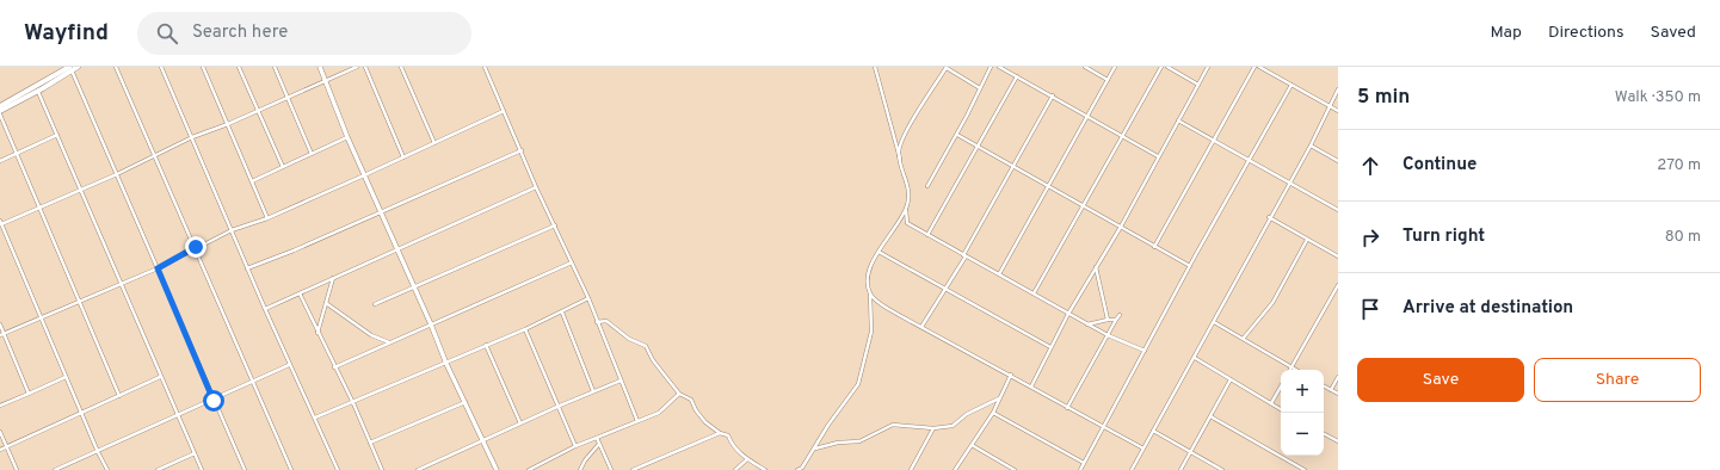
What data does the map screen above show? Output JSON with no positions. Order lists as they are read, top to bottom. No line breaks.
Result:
{"page":{"header":"Wayfind","search":"Search here","nav":["Map","Directions","Saved"],"heading":["5 min","Walk · 350 m"],"list":[["Continue","270 m"],["Turn right","80 m"],"Arrive at destination"],"buttons":["Save","Share"],"map_buttons":["+","−"]}}
